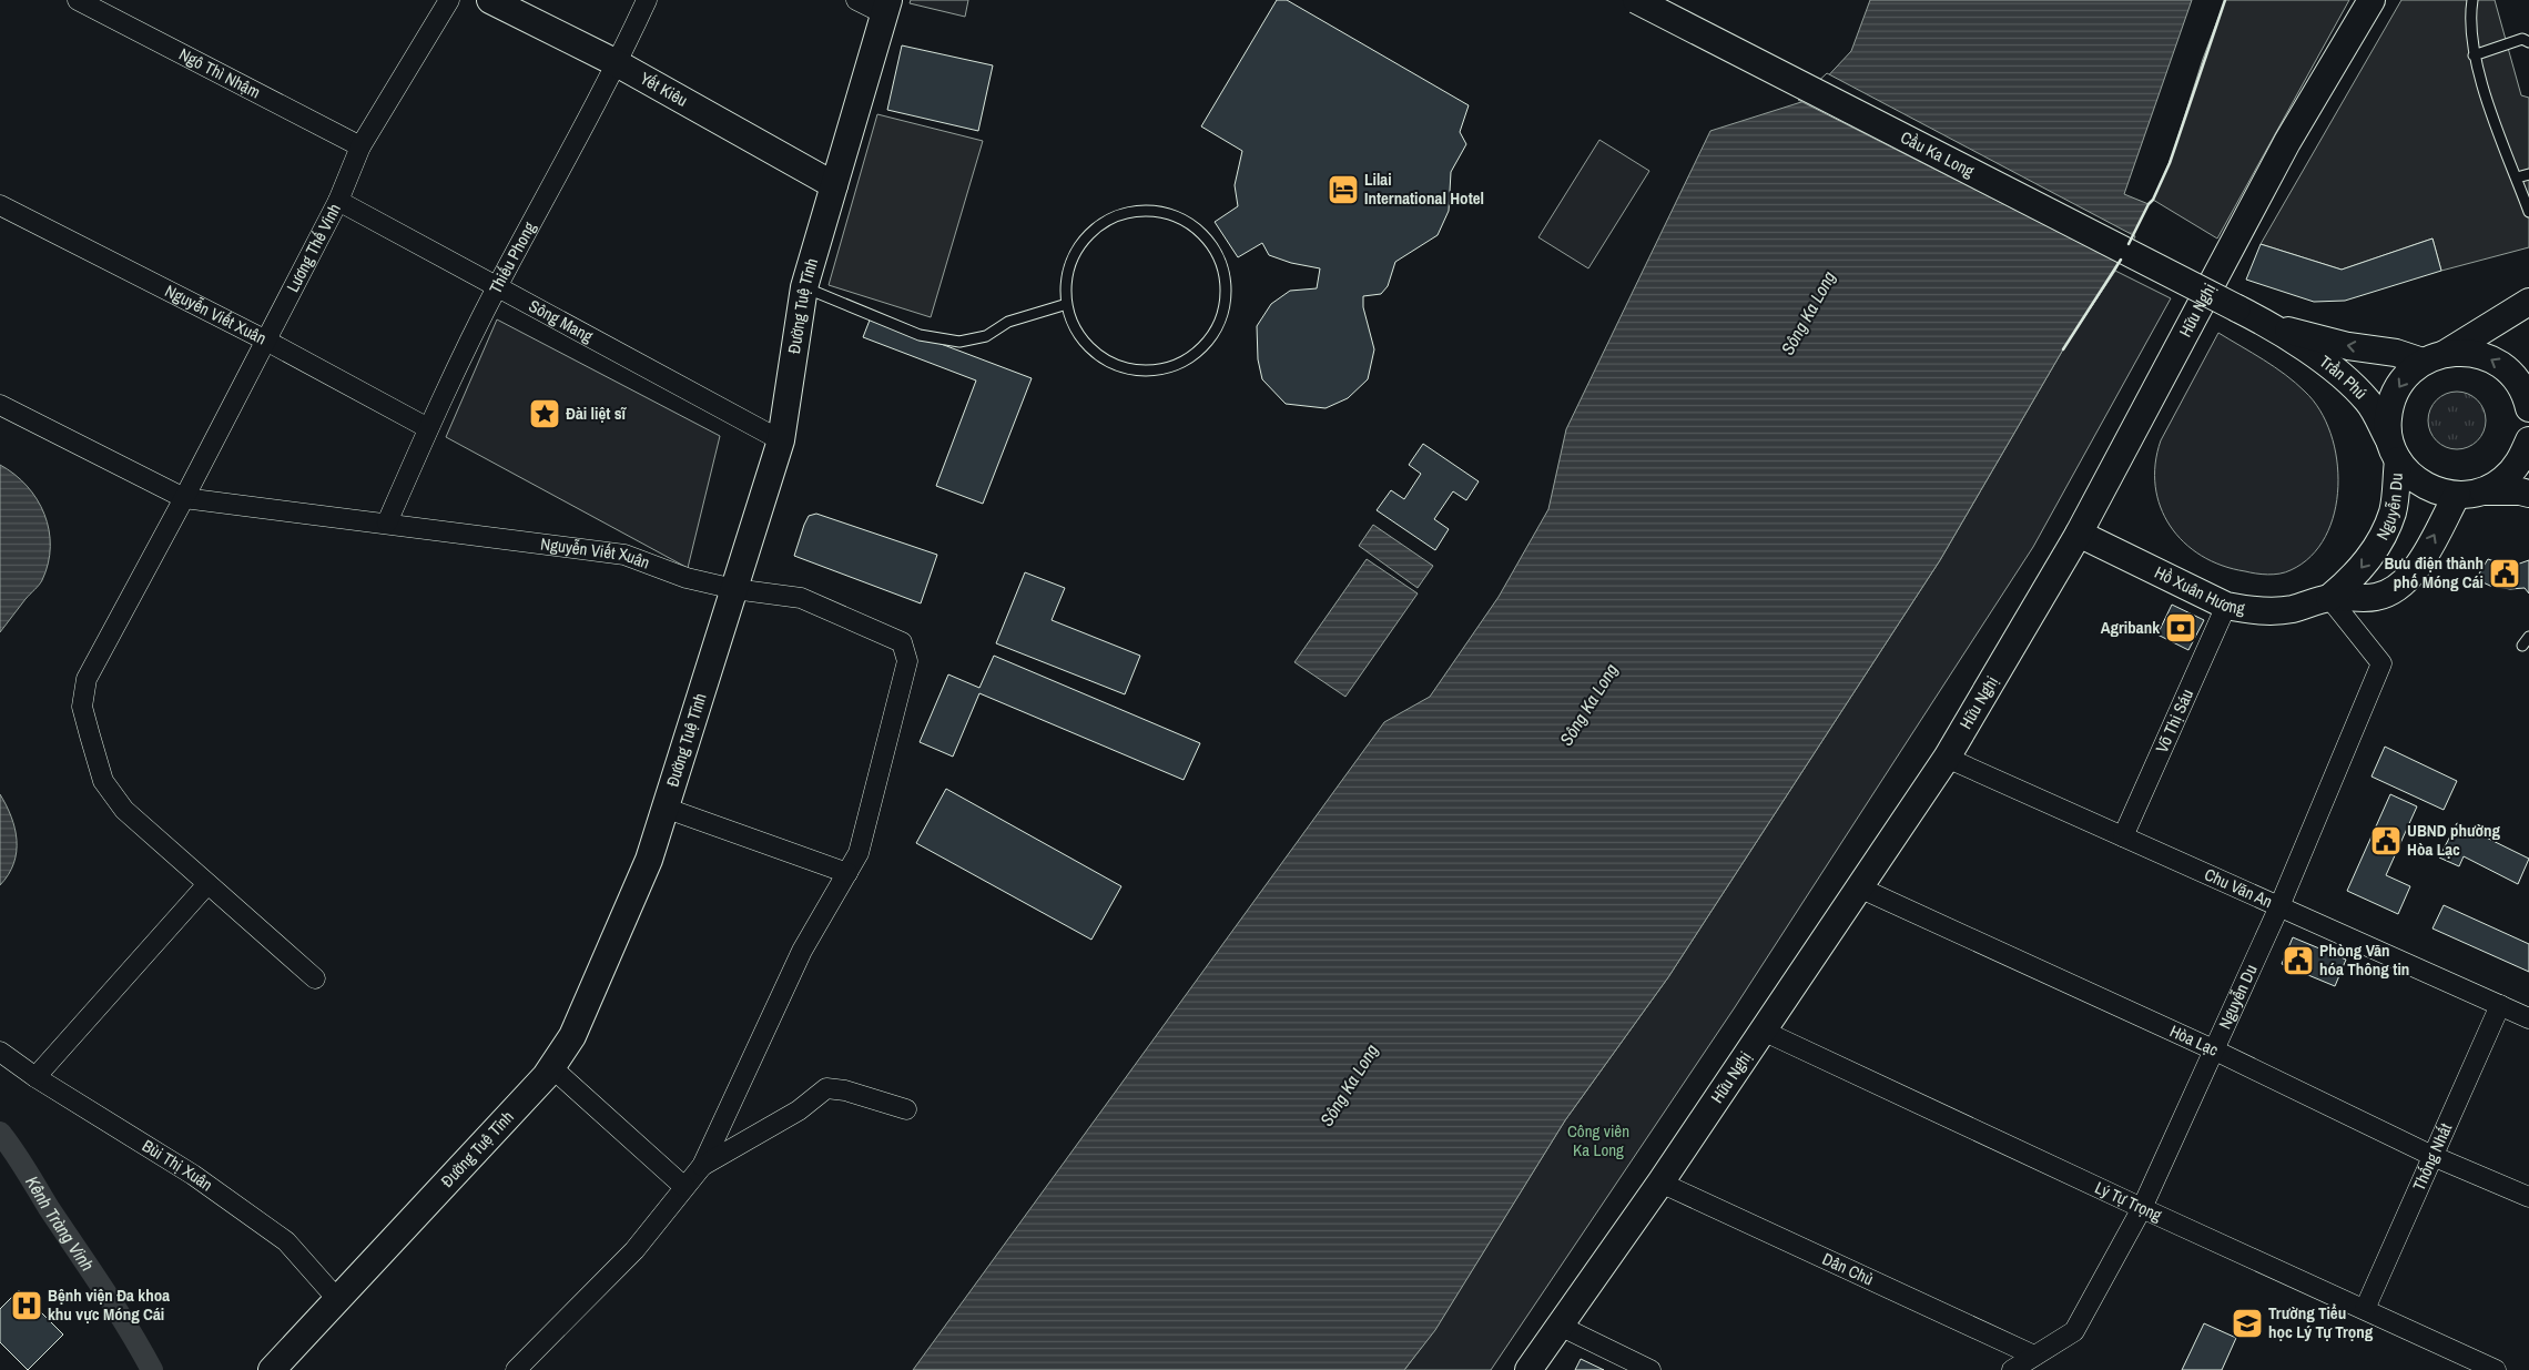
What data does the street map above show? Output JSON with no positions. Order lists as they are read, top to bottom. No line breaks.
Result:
{"streets":{"street":["Ngô Thì Nhậm","Yết Kiêu","Cầu Ka Long","Lương Thế Vinh","Thiếu Phong","Đường Tuệ Tĩnh","Hữu Nghị","Nguyễn Viết Xuân","Sông Mang","Trần Phú","Nguyễn Du","Hồ Xuân Hương","Võ Thị Sáu","Chu Văn An","Hòa Lạc","Thống Nhất","Bùi Thị Xuân","Lý Tự Trọng","Dân Chủ"]},"crossings":[["Ngô Thì Nhậm","Lương Thế Vinh"],["Yết Kiêu","Thiếu Phong"],["Yết Kiêu","Đường Tuệ Tĩnh"],["Cầu Ka Long","Trần Phú"],["Lương Thế Vinh","Nguyễn Viết Xuân"],["Lương Thế Vinh","Sông Mang"],["Thiếu Phong","Nguyễn Viết Xuân"],["Thiếu Phong","Sông Mang"],["Đường Tuệ Tĩnh","Nguyễn Viết Xuân"],["Đường Tuệ Tĩnh","Sông Mang"],["Đường Tuệ Tĩnh","Bùi Thị Xuân"],["Hữu Nghị","Hồ Xuân Hương"],["Hữu Nghị","Chu Văn An"],["Hữu Nghị","Hòa Lạc"],["Hữu Nghị","Lý Tự Trọng"],["Hữu Nghị","Dân Chủ"],["Trần Phú","Nguyễn Du"],["Nguyễn Du","Hồ Xuân Hương"],["Nguyễn Du","Chu Văn An"],["Nguyễn Du","Hòa Lạc"],["Nguyễn Du","Lý Tự Trọng"],["Nguyễn Du","Dân Chủ"],["Hồ Xuân Hương","Võ Thị Sáu"],["Võ Thị Sáu","Chu Văn An"],["Chu Văn An","Thống Nhất"],["Hòa Lạc","Thống Nhất"],["Thống Nhất","Lý Tự Trọng"]],"one_way":["Trần Phú"],"water":["Sông Ka Long","Kênh Tràng Vinh"],"parks":["Công viên Ka Long"],"places":{"hotel":["Lilai International Hotel"],"place":["Đài liệt sĩ"],"public building":["Bưu điện thành phố Móng Cái","UBND phường Hòa Lạc","Phòng Văn hóa Thông tin"],"bank":["Agribank"],"hospital":["Bệnh viện Đa khoa khu vực Móng Cái"],"school or university":["Trường Tiểu học Lý Tự Trọng"]}}
